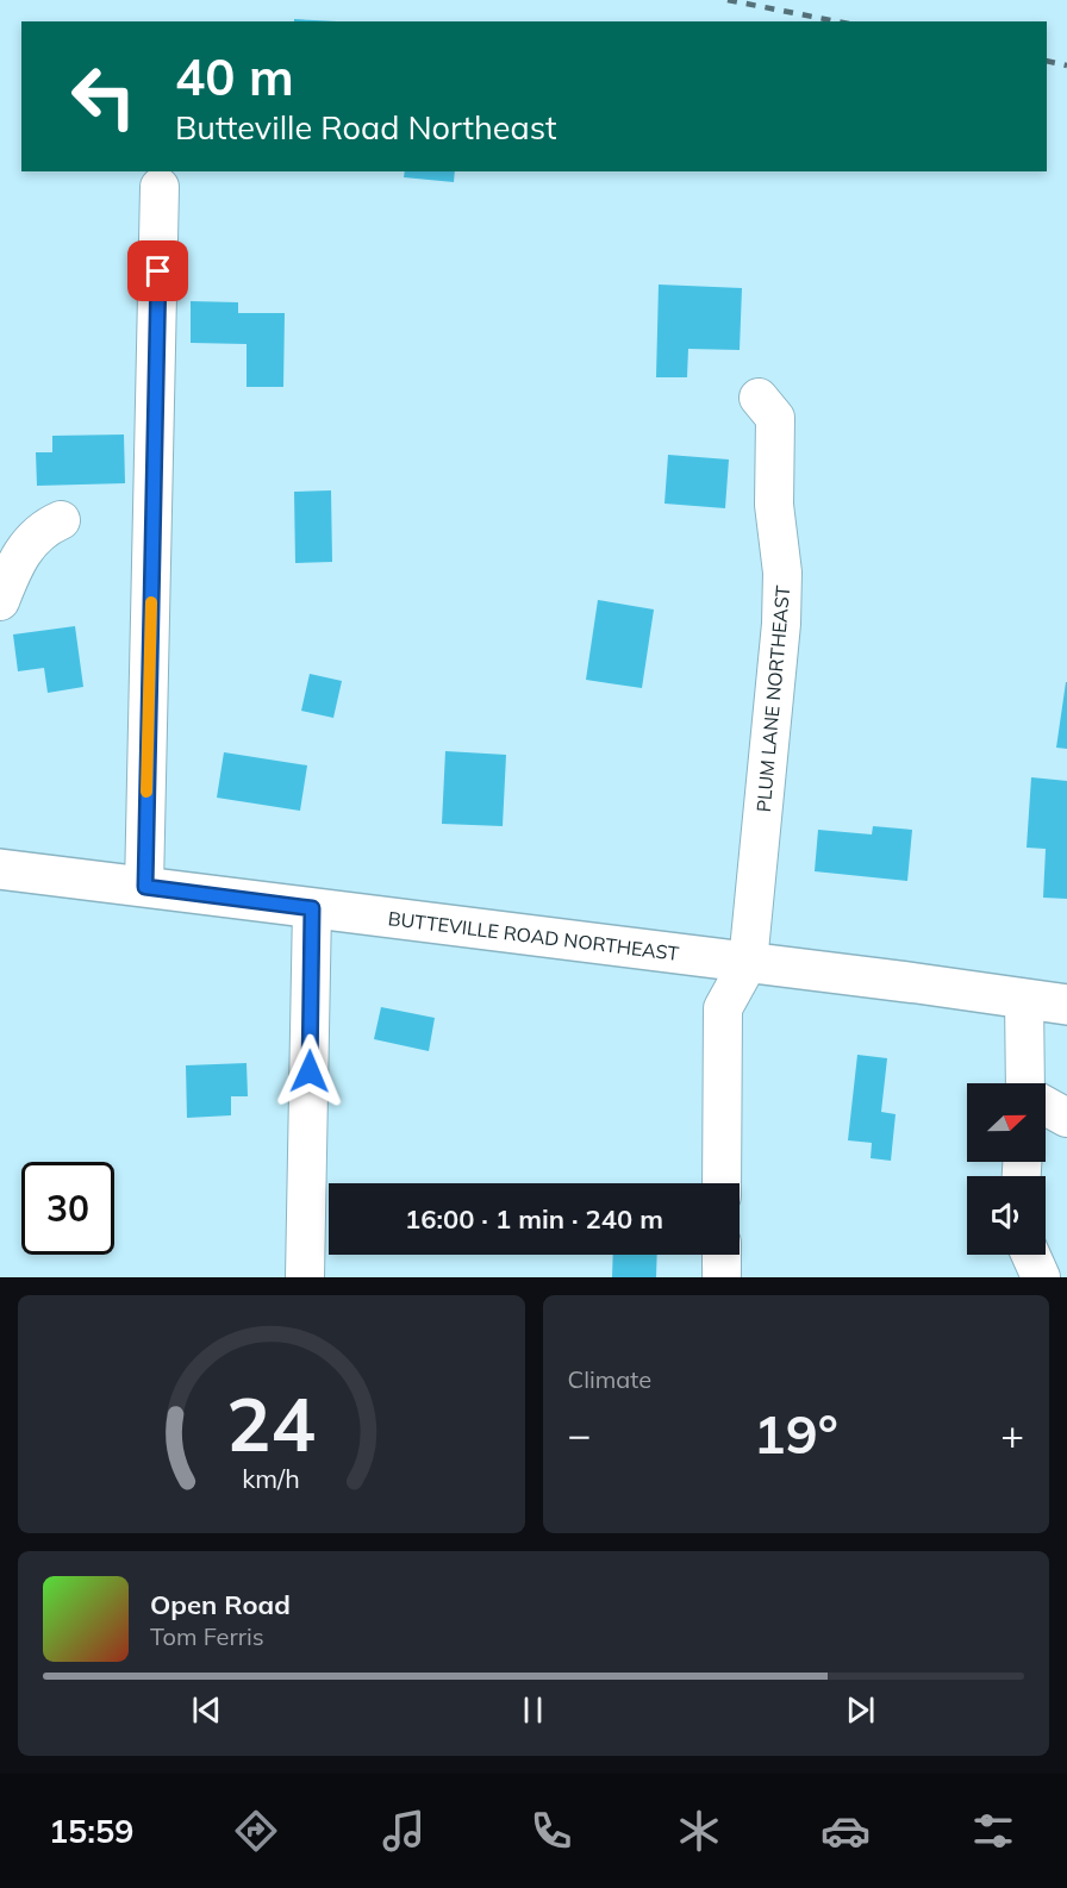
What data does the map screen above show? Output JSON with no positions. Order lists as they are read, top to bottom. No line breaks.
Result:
{"streets":{"main road":["BUTTEVILLE ROAD NORTHEAST"],"street":["PLUM LANE NORTHEAST"]},"crossings":[["PLUM LANE NORTHEAST","BUTTEVILLE ROAD NORTHEAST"]],"north":"right","page":{"turn":["40 m","Butteville Road Northeast"],"limit":"30","trip":"16:00 · 1 min · 240 m","tile":"Climate","heat":["−","19°","+"],"song":["Open Road","Tom Ferris"],"tabs":"15:59","gauge":["24","km/h"]}}
